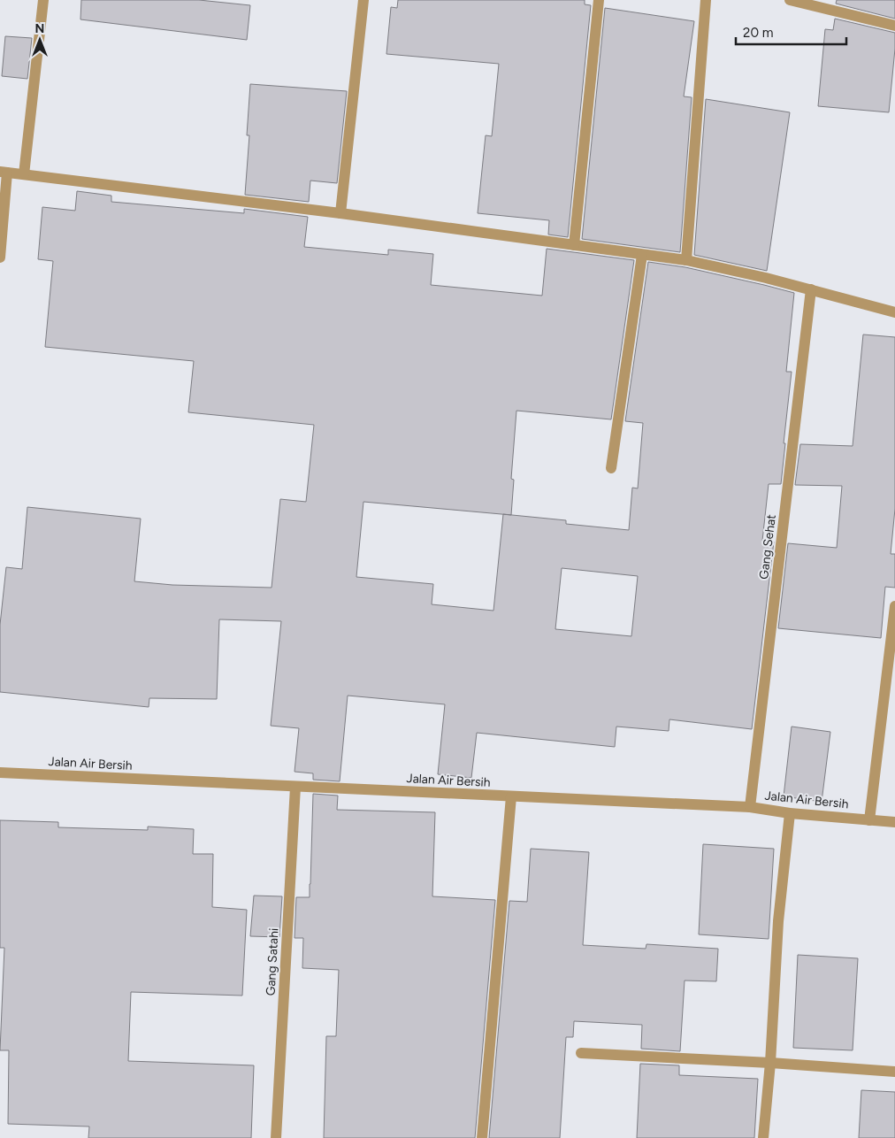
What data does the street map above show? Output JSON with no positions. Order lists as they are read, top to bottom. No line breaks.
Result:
{"streets":{"street":["Gang Sehat","Jalan Air Bersih","Gang Satahi"]},"crossings":[["Gang Sehat","Jalan Air Bersih"],["Jalan Air Bersih","Gang Satahi"]],"scale_bar":"20 m","north":"top"}
